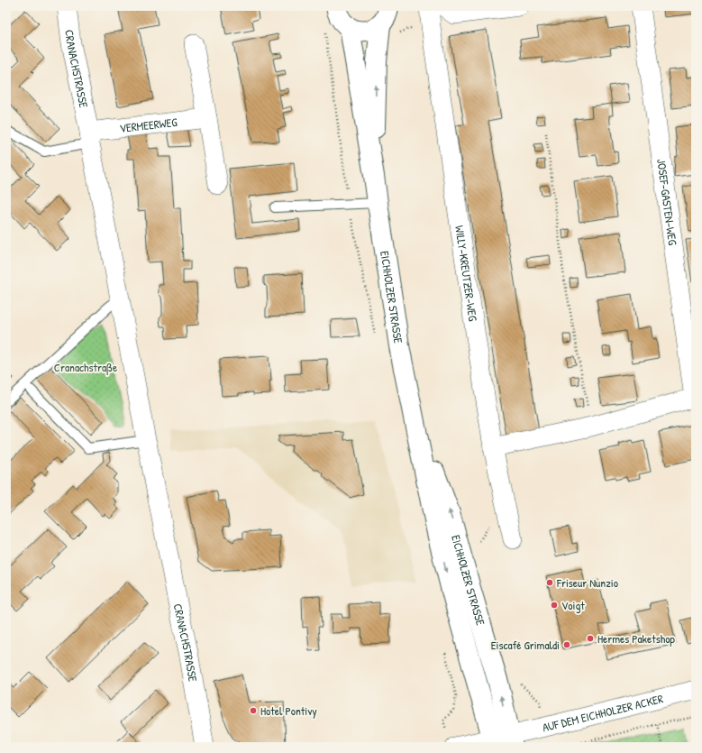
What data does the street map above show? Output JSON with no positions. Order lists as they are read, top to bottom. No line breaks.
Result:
{"streets":{"main road":["EICHHOLZER STRASSE"],"street":["CRANACHSTRASSE","VERMEERWEG","JOSEF-GASTEN-WEG","WILLY-KREUTZER-WEG","AUF DEM EICHHOLZER ACKER"]},"crossings":[["CRANACHSTRASSE","VERMEERWEG"],["JOSEF-GASTEN-WEG","WILLY-KREUTZER-WEG"],["EICHHOLZER STRASSE","AUF DEM EICHHOLZER ACKER"]],"parks":["Cranachstraße"],"places":["Friseur Nunzio","Voigt","Hermes Paketshop","Eiscafé Grimaldi","Hotel Pontivy"]}
